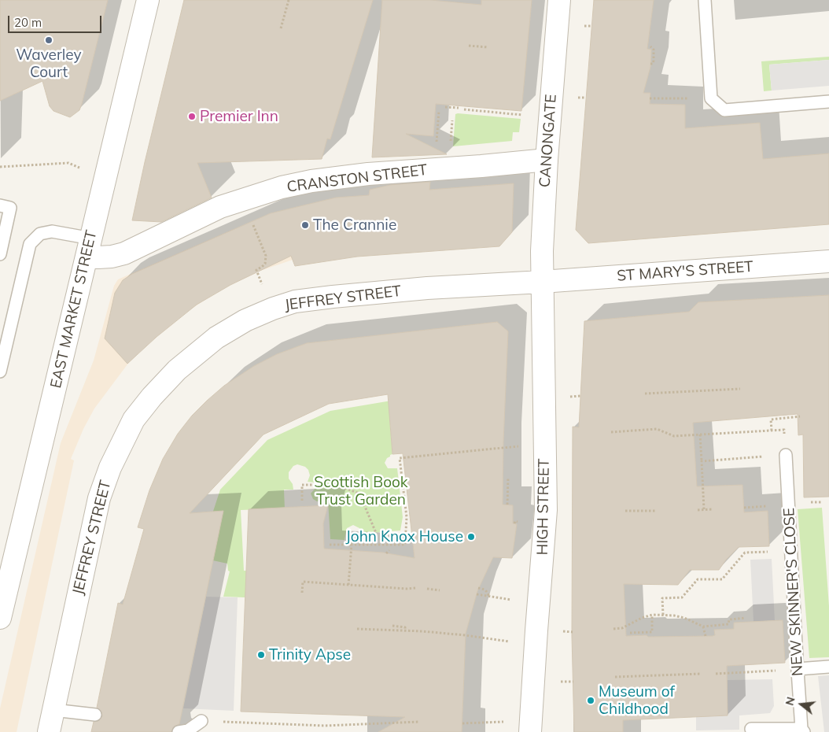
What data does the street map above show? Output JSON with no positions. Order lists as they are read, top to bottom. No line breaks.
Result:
{"streets":{"street":["CANONGATE","CRANSTON STREET","ST MARY'S STREET","JEFFREY STREET","EAST MARKET STREET","HIGH STREET"],"lane":["NEW SKINNER'S CLOSE"]},"crossings":[["CANONGATE","CRANSTON STREET"],["CANONGATE","ST MARY'S STREET"],["CANONGATE","JEFFREY STREET"],["CANONGATE","HIGH STREET"],["CRANSTON STREET","EAST MARKET STREET"],["ST MARY'S STREET","JEFFREY STREET"],["ST MARY'S STREET","HIGH STREET"],["JEFFREY STREET","HIGH STREET"]],"parks":["Scottish Book Trust Garden"],"places":["Waverley Court","Premier Inn","The Crannie","John Knox House","Trinity Apse","Museum of Childhood"],"scale_bar":"20 m","north":"left"}
